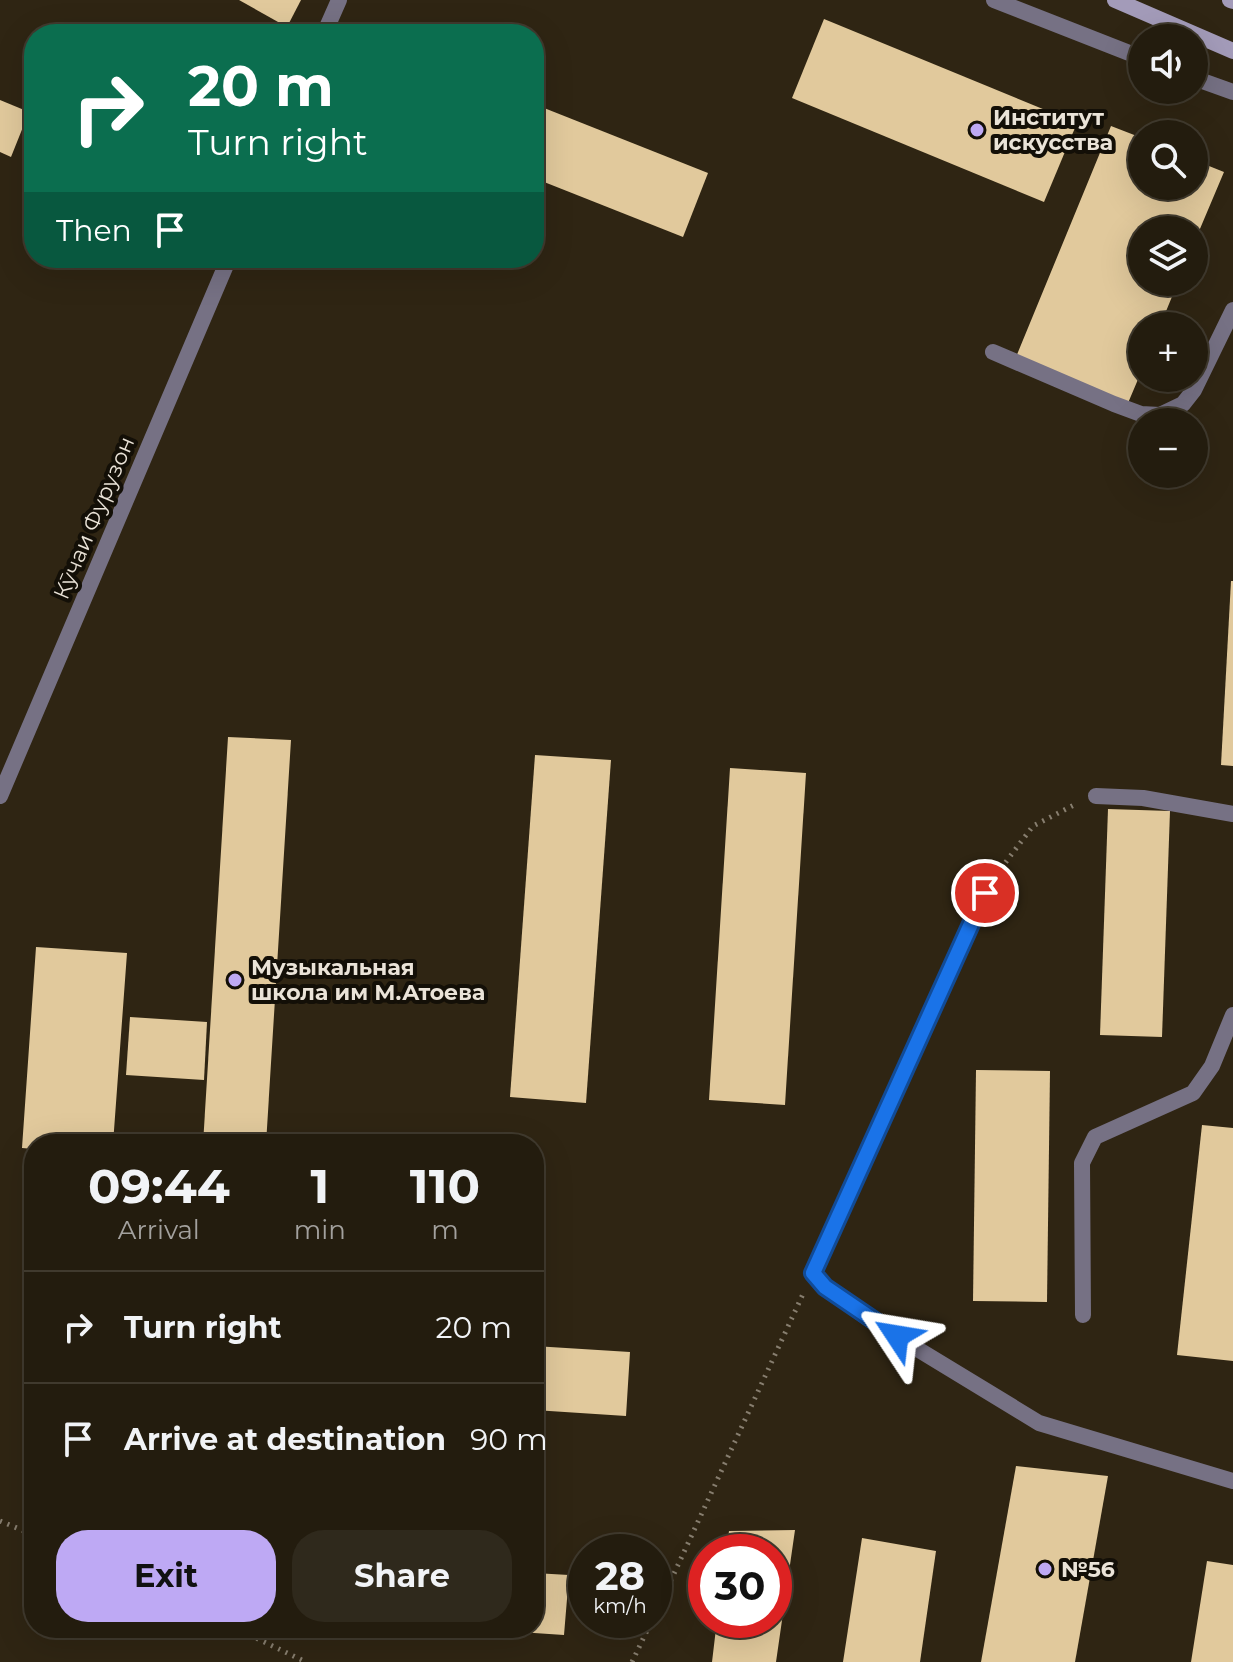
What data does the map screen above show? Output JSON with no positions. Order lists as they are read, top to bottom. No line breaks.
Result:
{"streets":{"street":["Кӯчаи Фурузон"]},"places":["Институт искусства","Музыкальная школа им М.Атоева","№56"],"page":{"map_buttons":["+","−"],"turn":["20 m","Turn right"],"then":"Then","eta":["09:44","Arrival","1","min","110","m"],"list":[{"name":"Turn right","value":"20 m"},{"name":"Arrive at destination","value":"90 m"}],"buttons":["Exit","Share"],"speed":"28 km/h","limit":"30"}}
